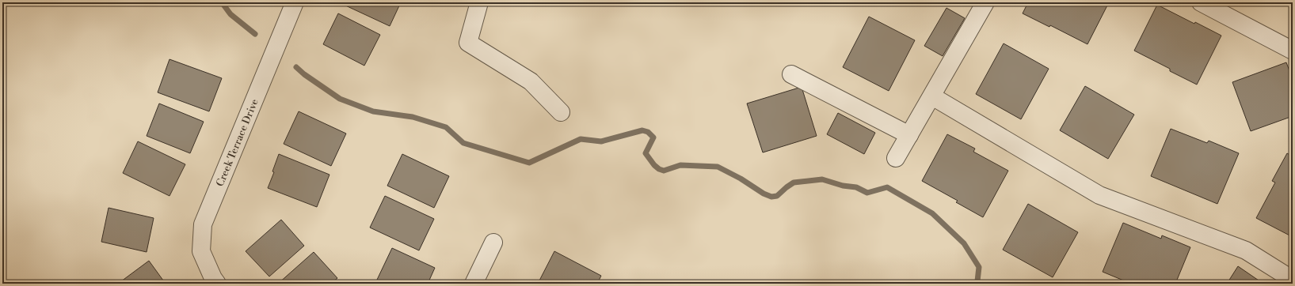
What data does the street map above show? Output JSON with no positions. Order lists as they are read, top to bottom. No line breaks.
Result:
{"streets":{"street":["Creek Terrace Drive"]}}
